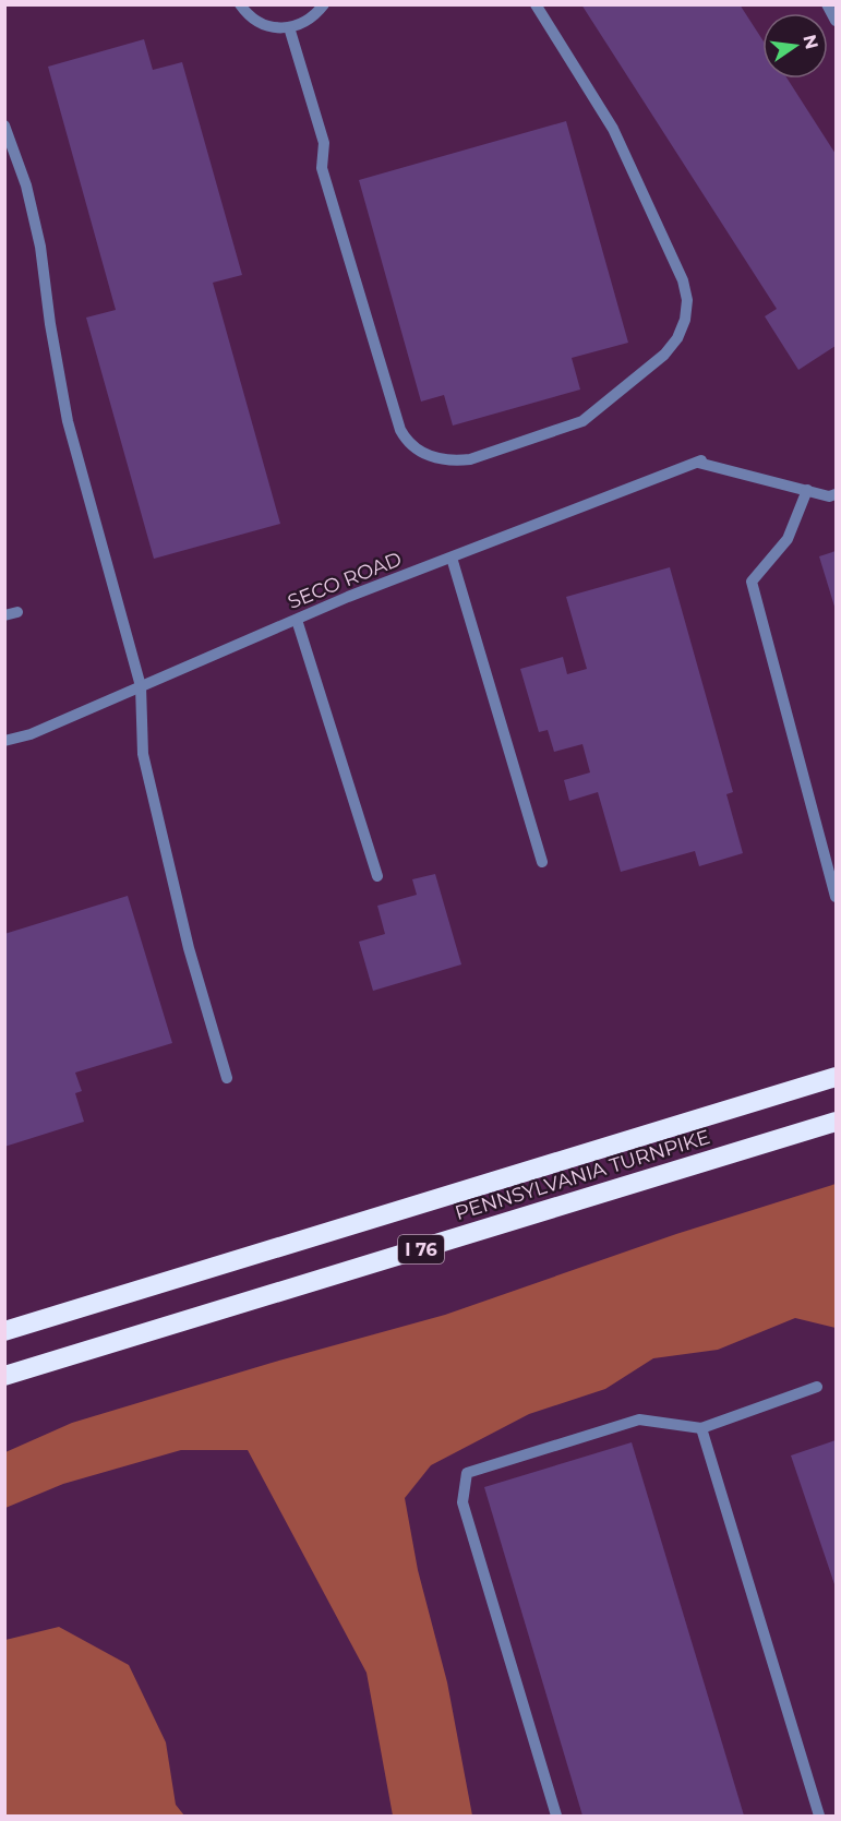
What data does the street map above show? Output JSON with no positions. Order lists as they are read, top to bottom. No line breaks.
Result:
{"streets":{"highway":["PENNSYLVANIA TURNPIKE","I 76"],"lane":["SECO ROAD"]},"north":"right"}
